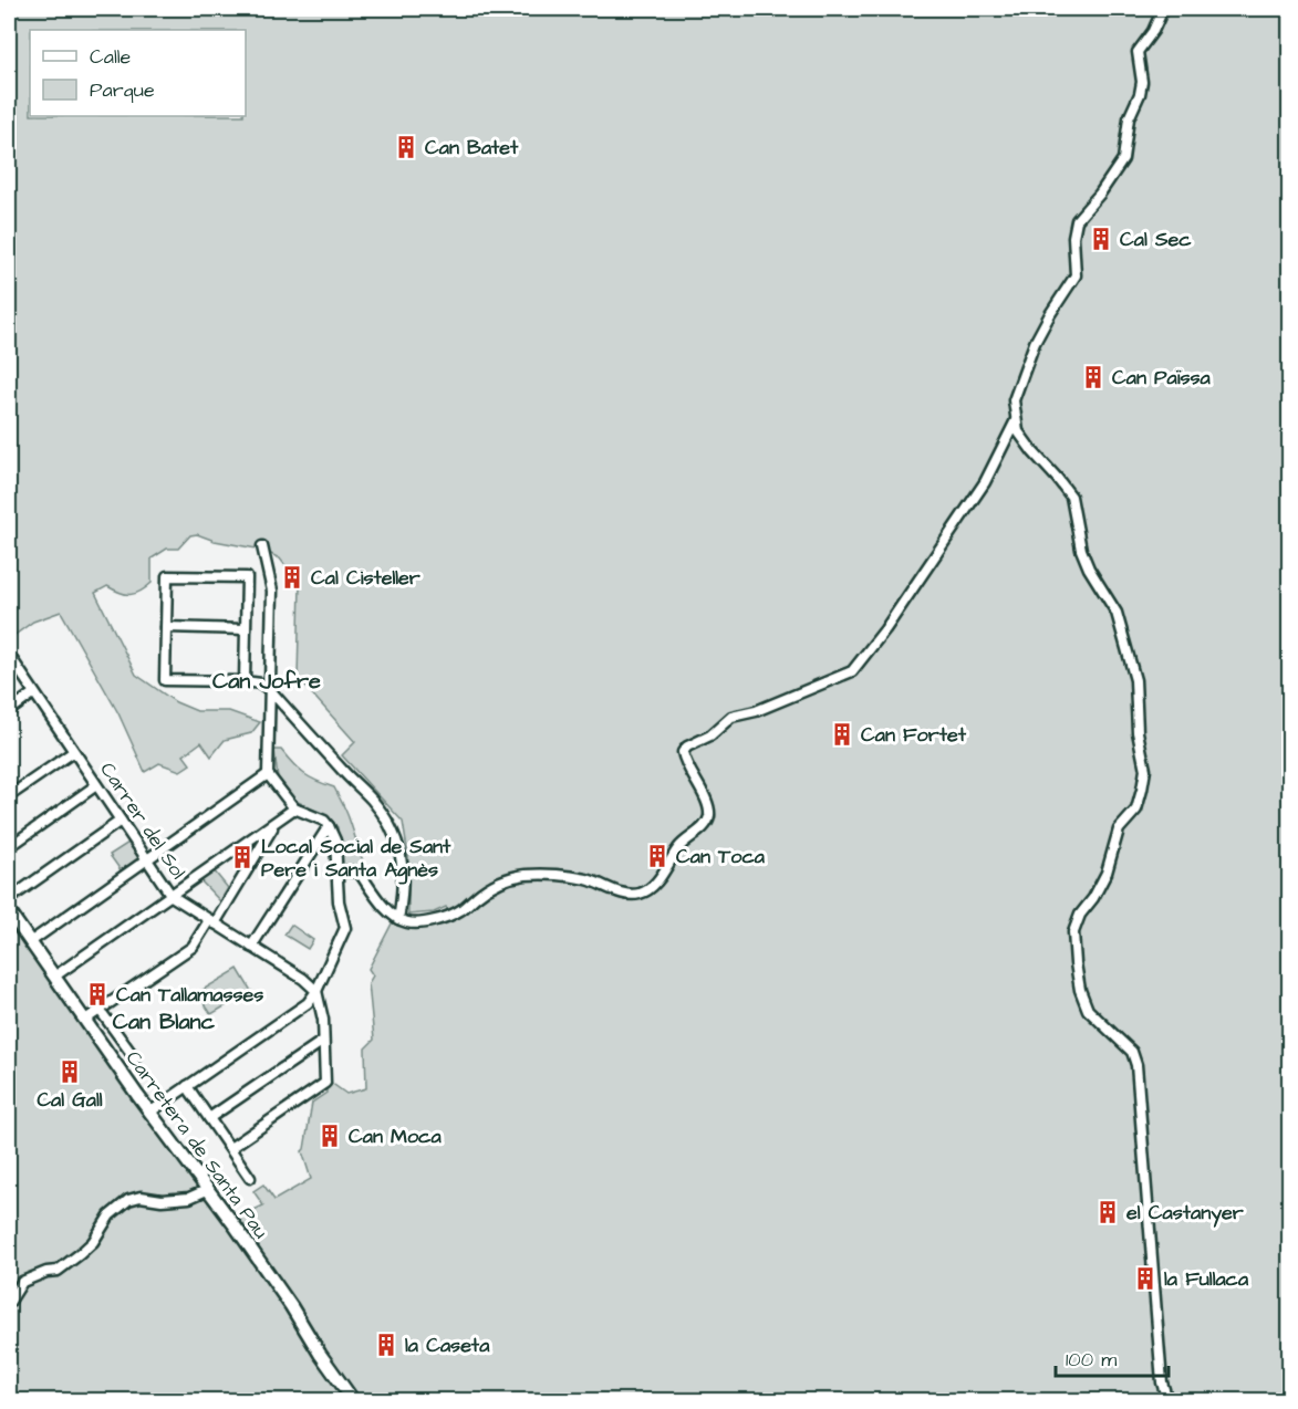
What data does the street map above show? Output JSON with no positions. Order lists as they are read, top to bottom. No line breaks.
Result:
{"streets":{"main road":["Carretera de Santa Pau"],"street":["Carrer del Sol"]},"districts":["Can Jofre","Can Blanc"],"places":{"building":["Can Batet","Cal Sec","Can Païssa","Cal Cisteller","Can Fortet","Can Toca","Local Social de Sant Pere i Santa Agnès","Can Tallamasses","Cal Gall","Can Moca","el Castanyer","la Fullaca","la Caseta"]},"legend":["Calle","Parque"],"scale_bar":"100 m"}
